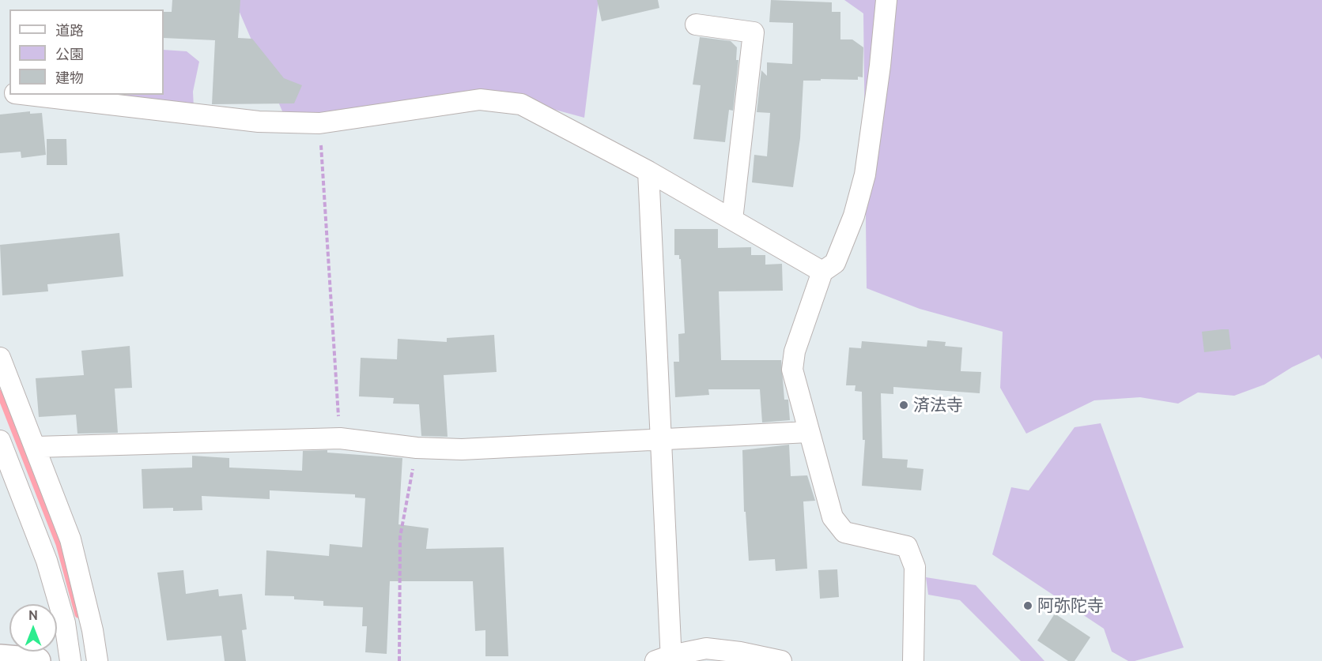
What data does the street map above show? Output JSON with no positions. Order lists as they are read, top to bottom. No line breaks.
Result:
{"places":["済法寺","阿弥陀寺"],"legend":["道路","公園","建物"],"north":"top"}
